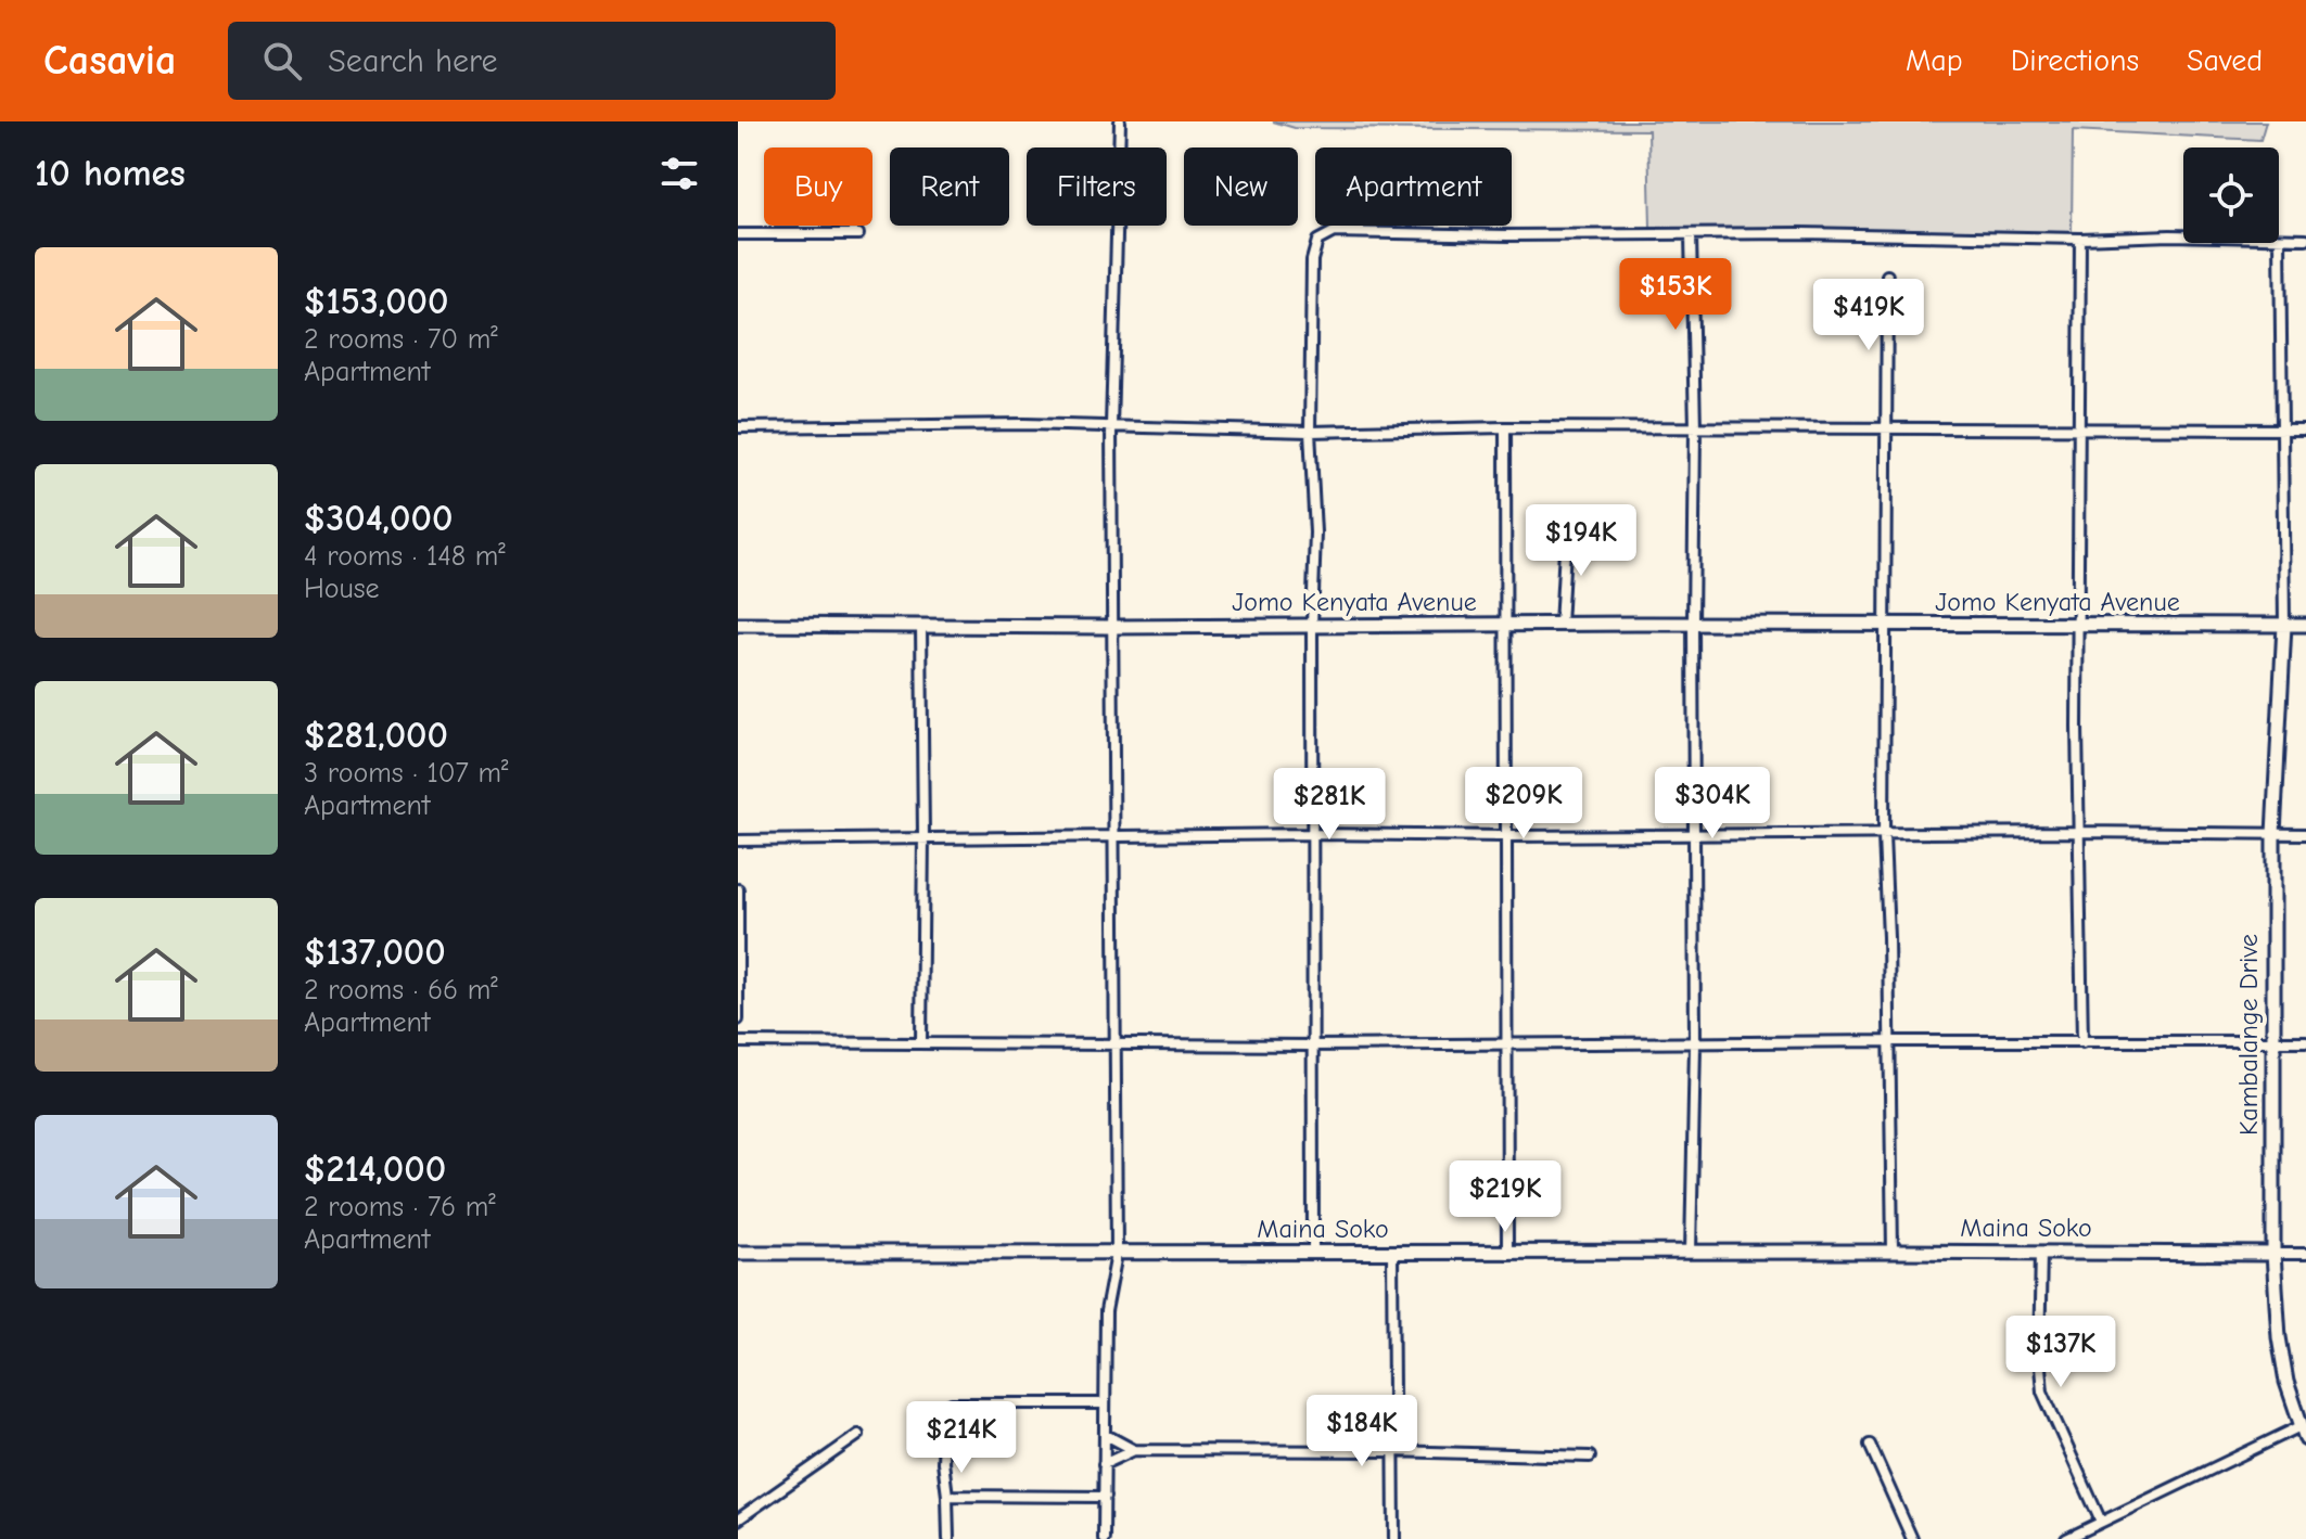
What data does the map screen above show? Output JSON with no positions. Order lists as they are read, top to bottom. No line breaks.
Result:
{"streets":{"street":["Jomo Kenyata Avenue","Kambalange Drive","Maina Soko"]},"crossings":[["Jomo Kenyata Avenue","Kambalange Drive"],["Kambalange Drive","Maina Soko"]],"page":{"header":"Casavia","search":"Search here","nav":["Map","Directions","Saved"],"heading":"10 homes","chip":["Buy","Rent","Filters","New","Apartment"],"list":[{"name":"$153,000","note":"2 rooms · 70 m² · Apartment"},{"name":"$304,000","note":"4 rooms · 148 m² · House"},{"name":"$281,000","note":"3 rooms · 107 m² · Apartment"},{"name":"$137,000","note":"2 rooms · 66 m² · Apartment"},{"name":"$214,000","note":"2 rooms · 76 m² · Apartment"}],"price":["$153K","$419K","$194K","$209K","$304K","$281K","$219K","$137K","$184K","$214K"]}}
